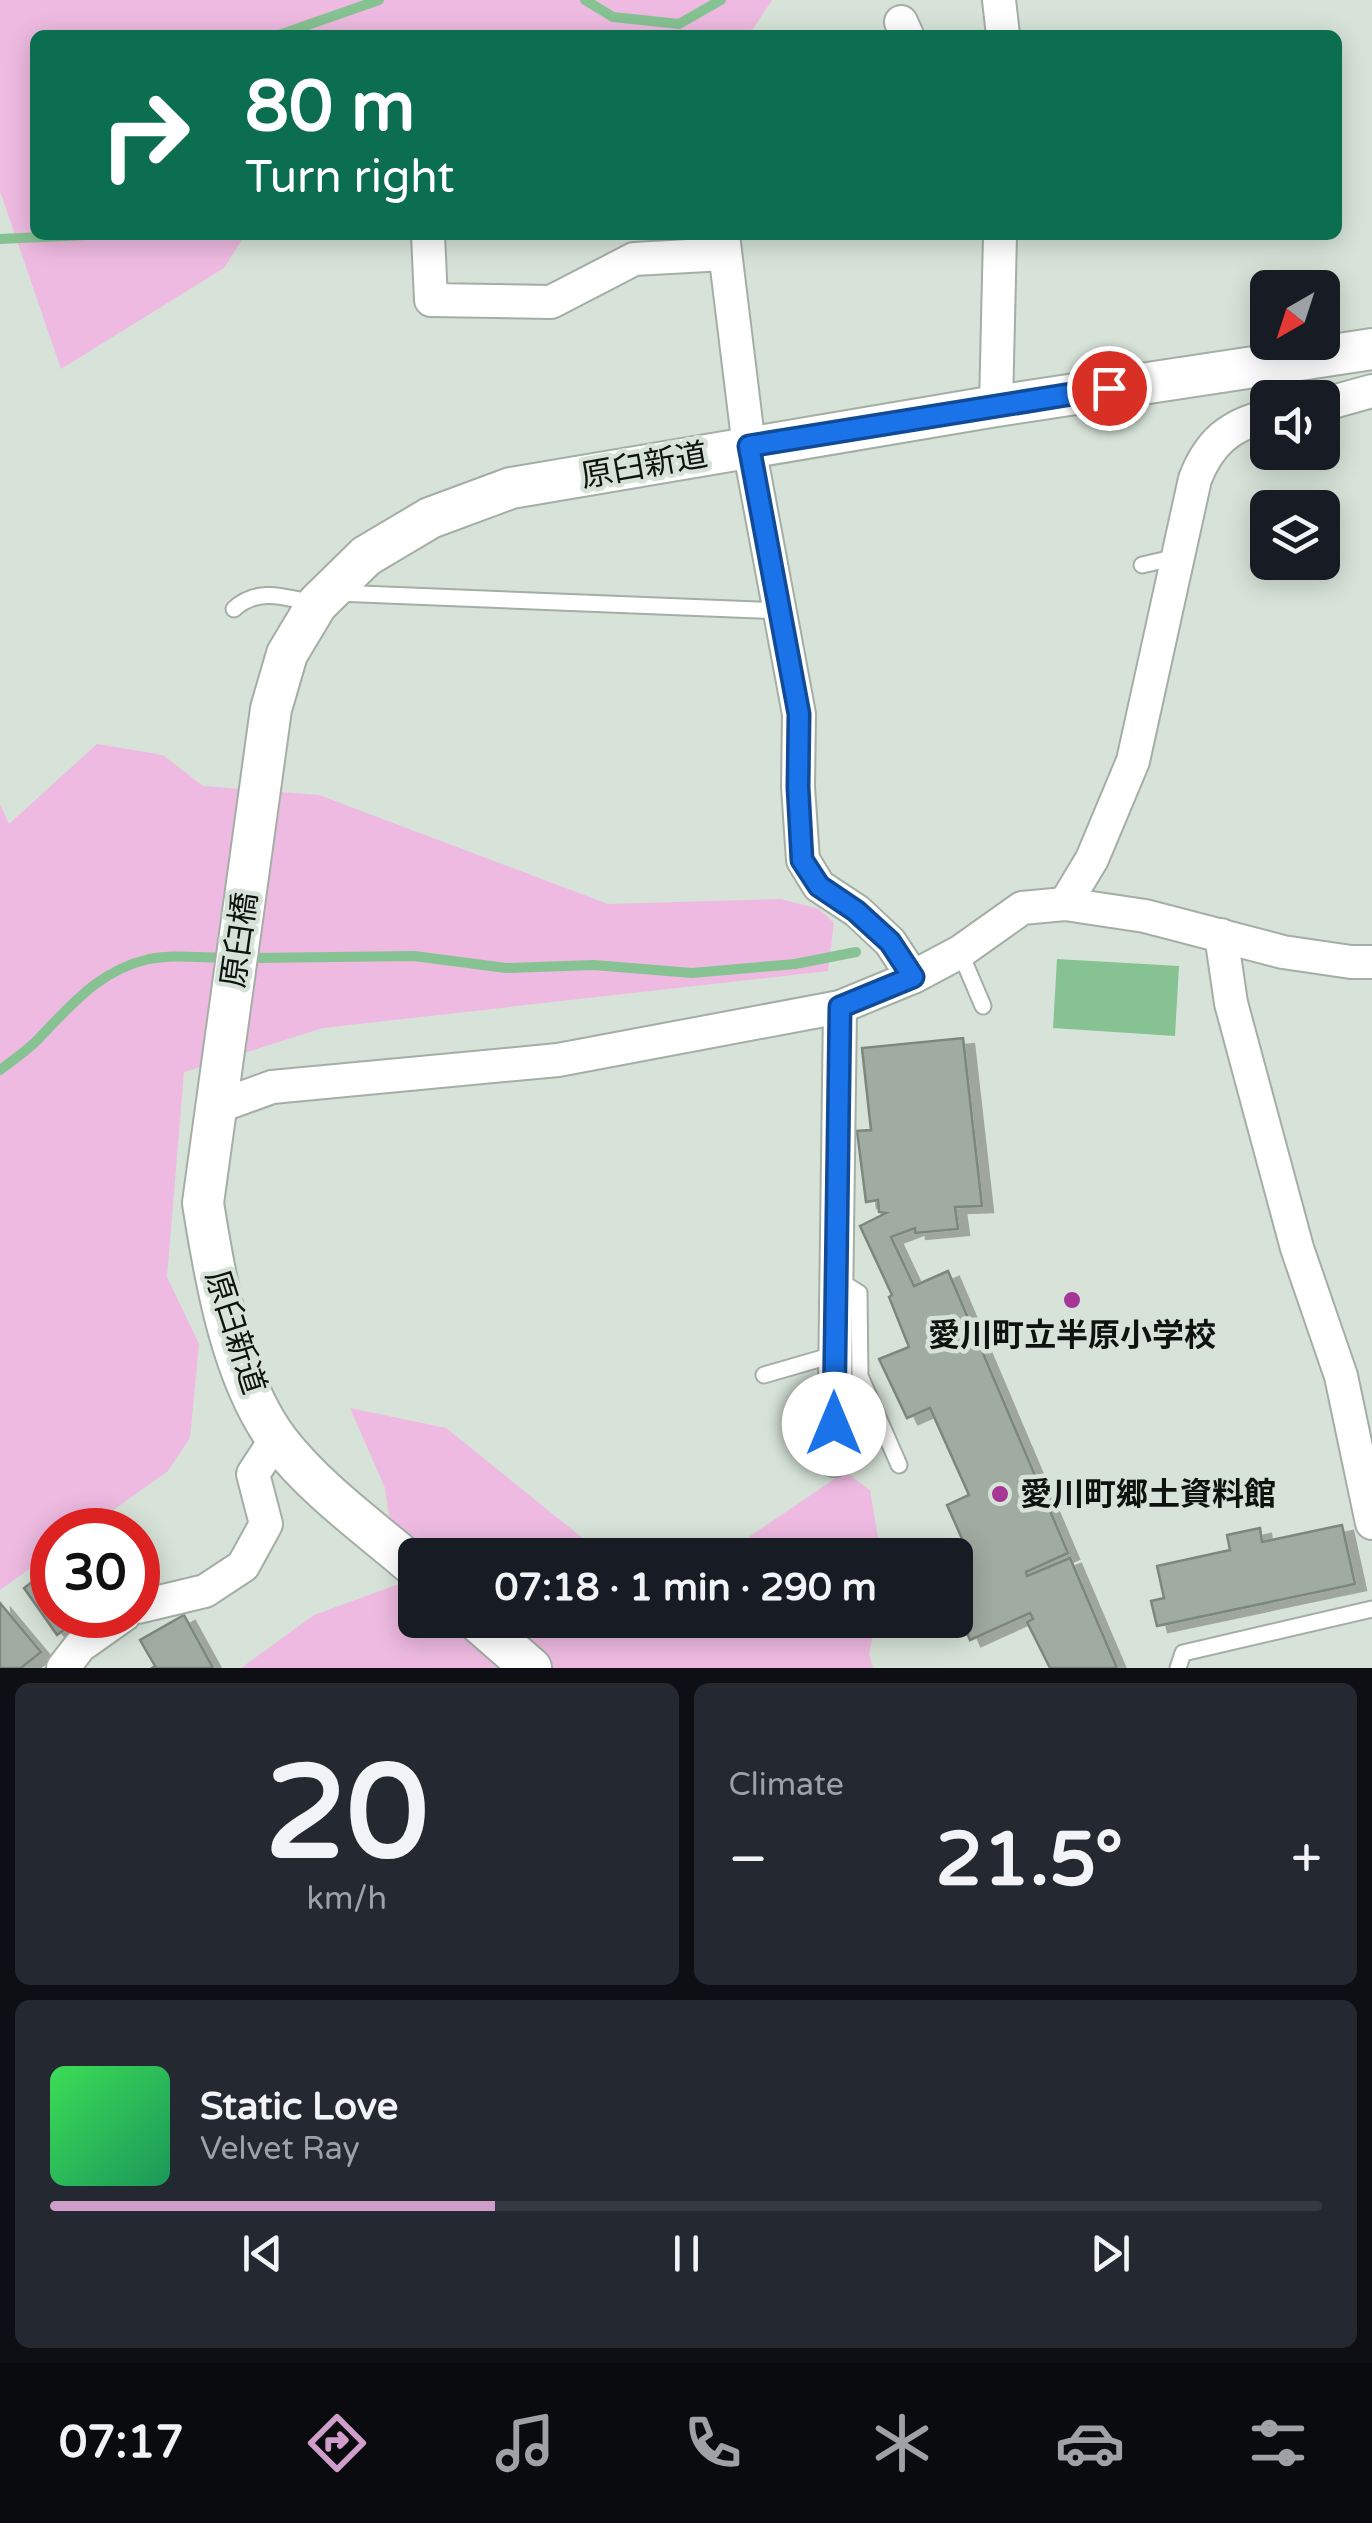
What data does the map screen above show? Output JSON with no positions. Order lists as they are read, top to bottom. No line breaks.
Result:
{"streets":{"street":["原臼新道","原臼橋"]},"crossings":[["原臼新道","原臼橋"]],"places":["愛川町立半原小学校","愛川町郷土資料館"],"north":"bottom left","page":{"turn":["80 m","Turn right"],"limit":"30","trip":"07:18 · 1 min · 290 m","tile":[["20","km/h"],"Climate"],"heat":["−","21.5°","+"],"song":["Static Love","Velvet Ray"],"tabs":"07:17"}}
